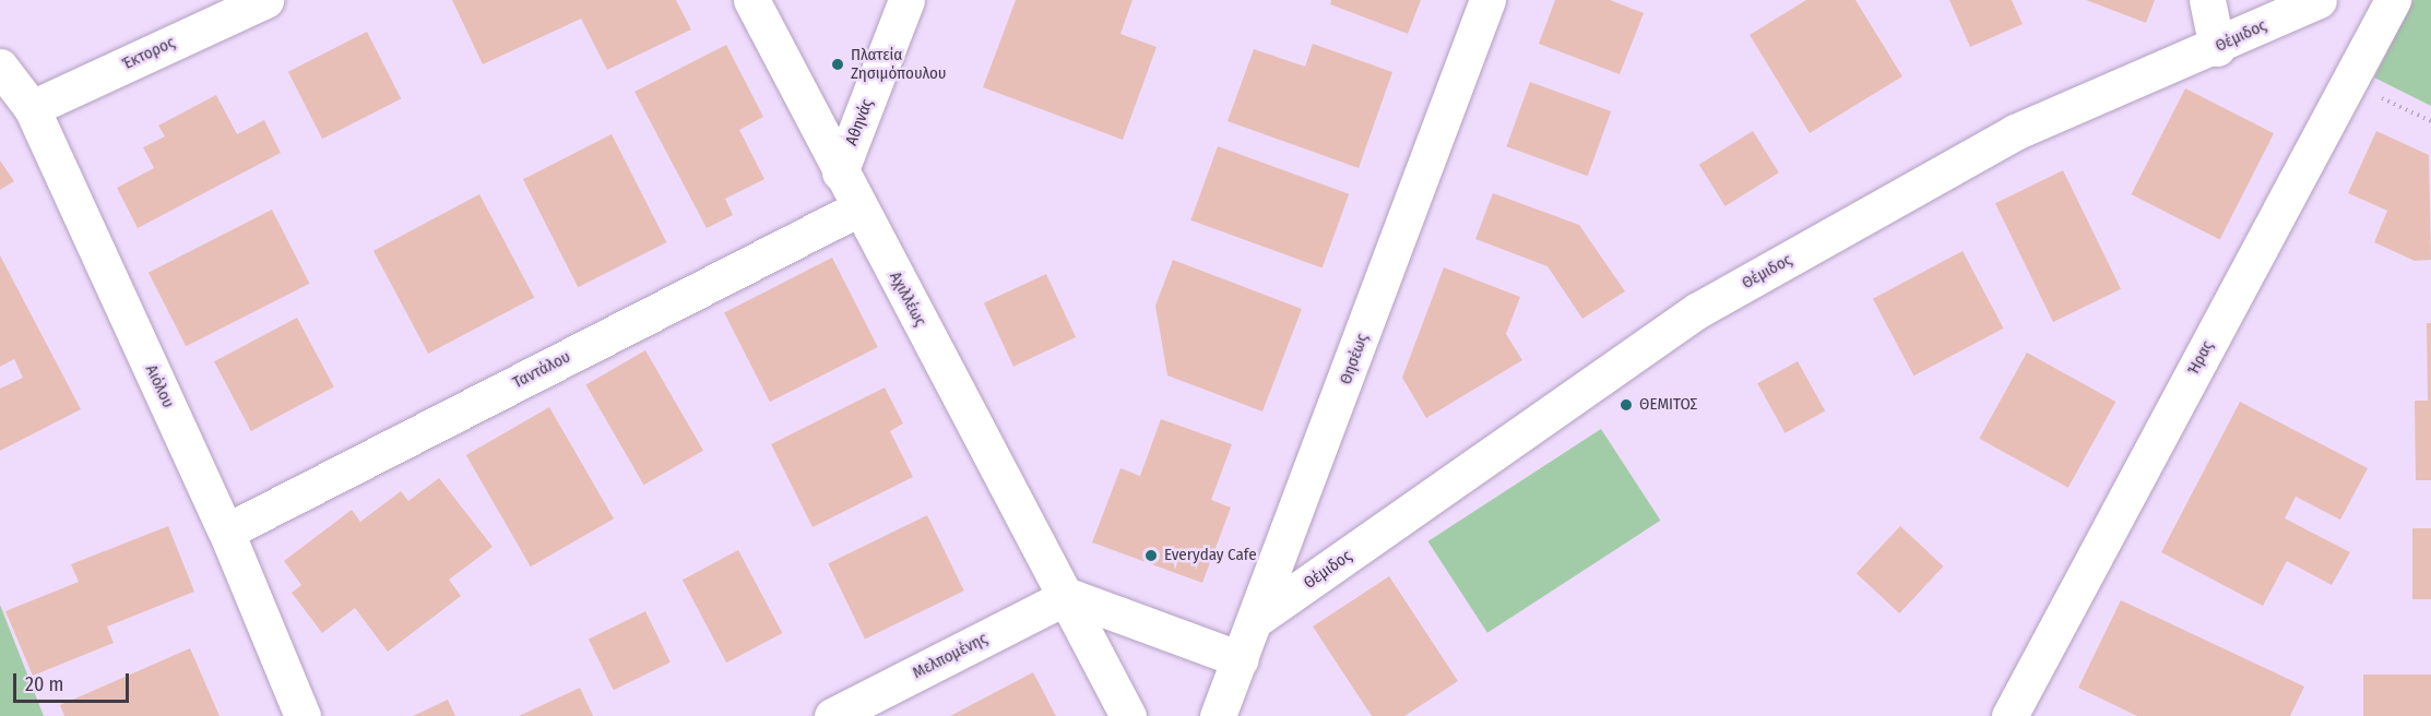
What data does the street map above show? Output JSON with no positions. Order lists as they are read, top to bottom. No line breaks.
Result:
{"streets":{"street":["Θέμιδος","Έκτορος","Αθηνάς","Αχιλλέως","Ήρας","Θησέως","Ταντάλου","Αιόλου","Μελπομένης"]},"crossings":[["Θέμιδος","Θησέως"],["Έκτορος","Αιόλου"],["Αθηνάς","Αχιλλέως"],["Αχιλλέως","Ταντάλου"],["Αχιλλέως","Μελπομένης"],["Ταντάλου","Αιόλου"]],"places":["Πλατεία Ζησιμόπουλου","ΘΕΜΙΤΟΣ","Everyday Cafe"],"scale_bar":"20 m"}
